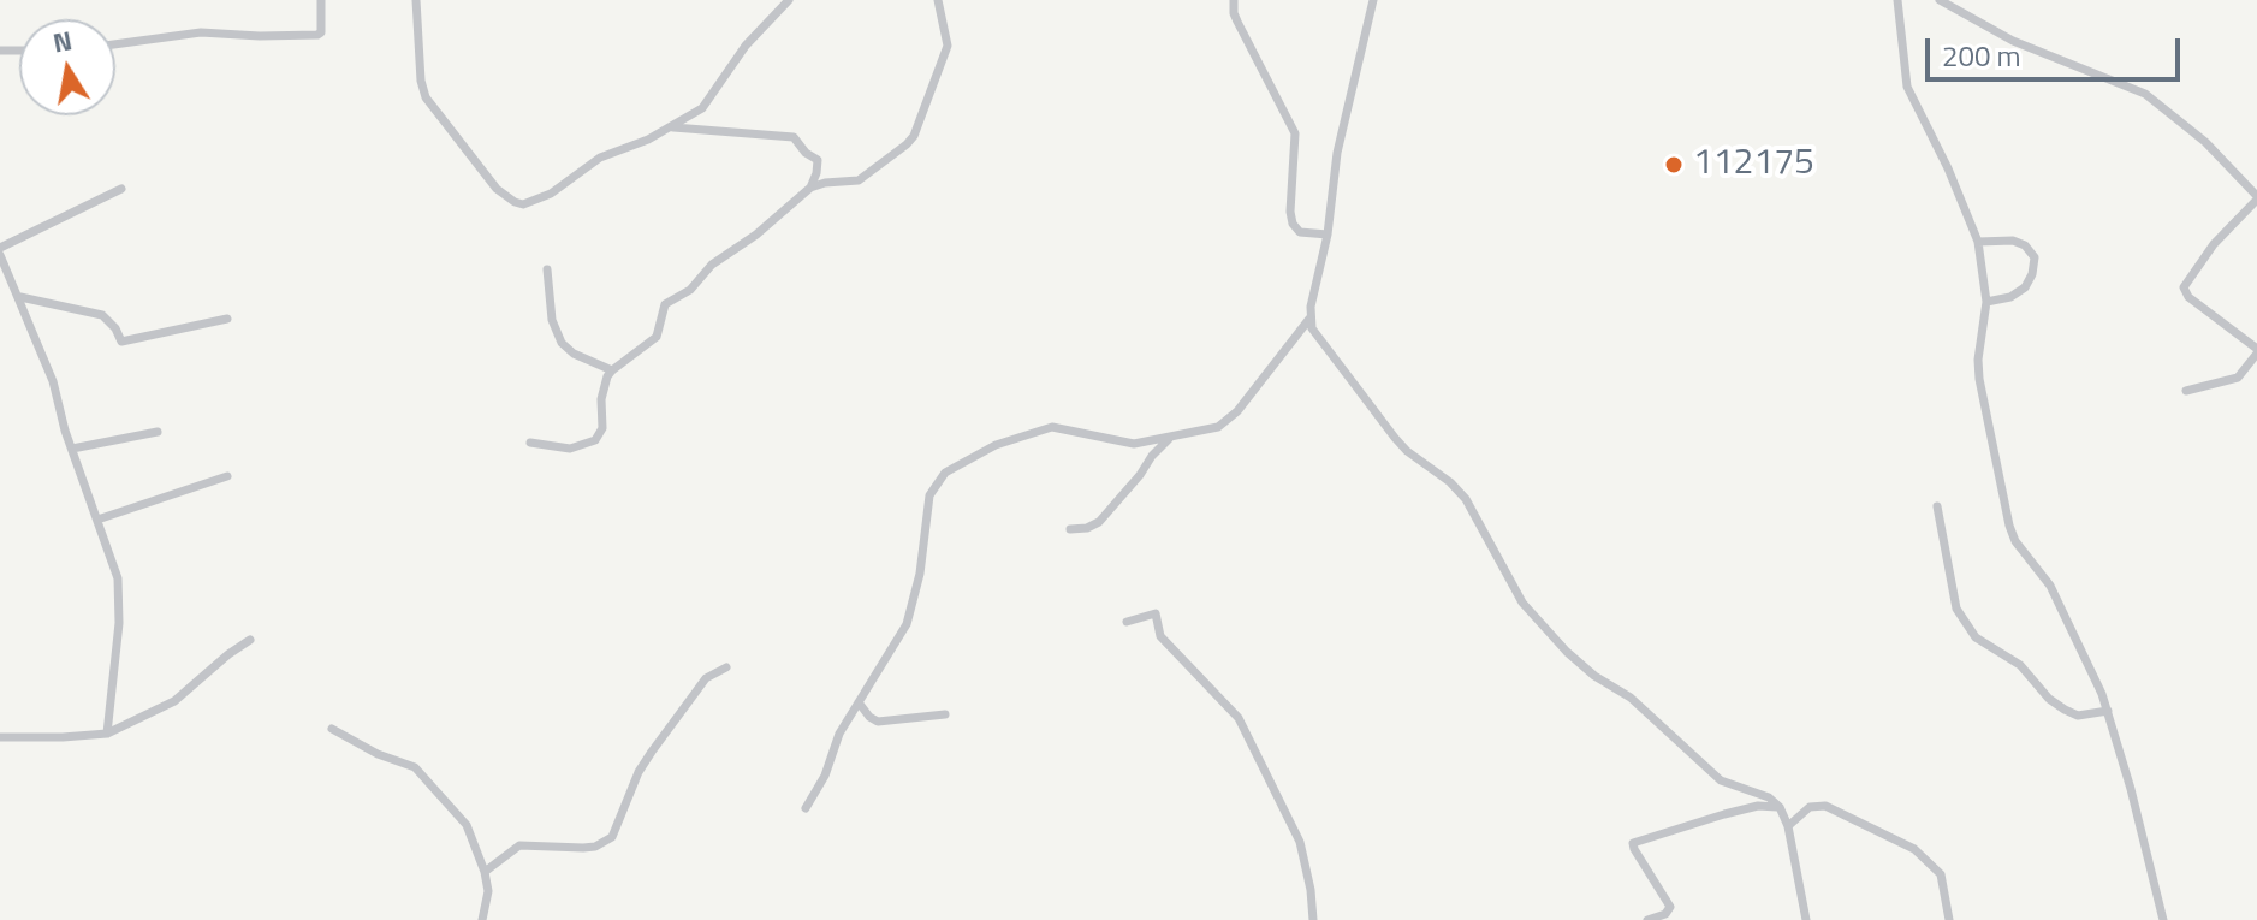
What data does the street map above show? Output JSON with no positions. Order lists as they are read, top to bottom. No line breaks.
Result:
{"places":["112175"],"scale_bar":"200 m","north":"top"}
